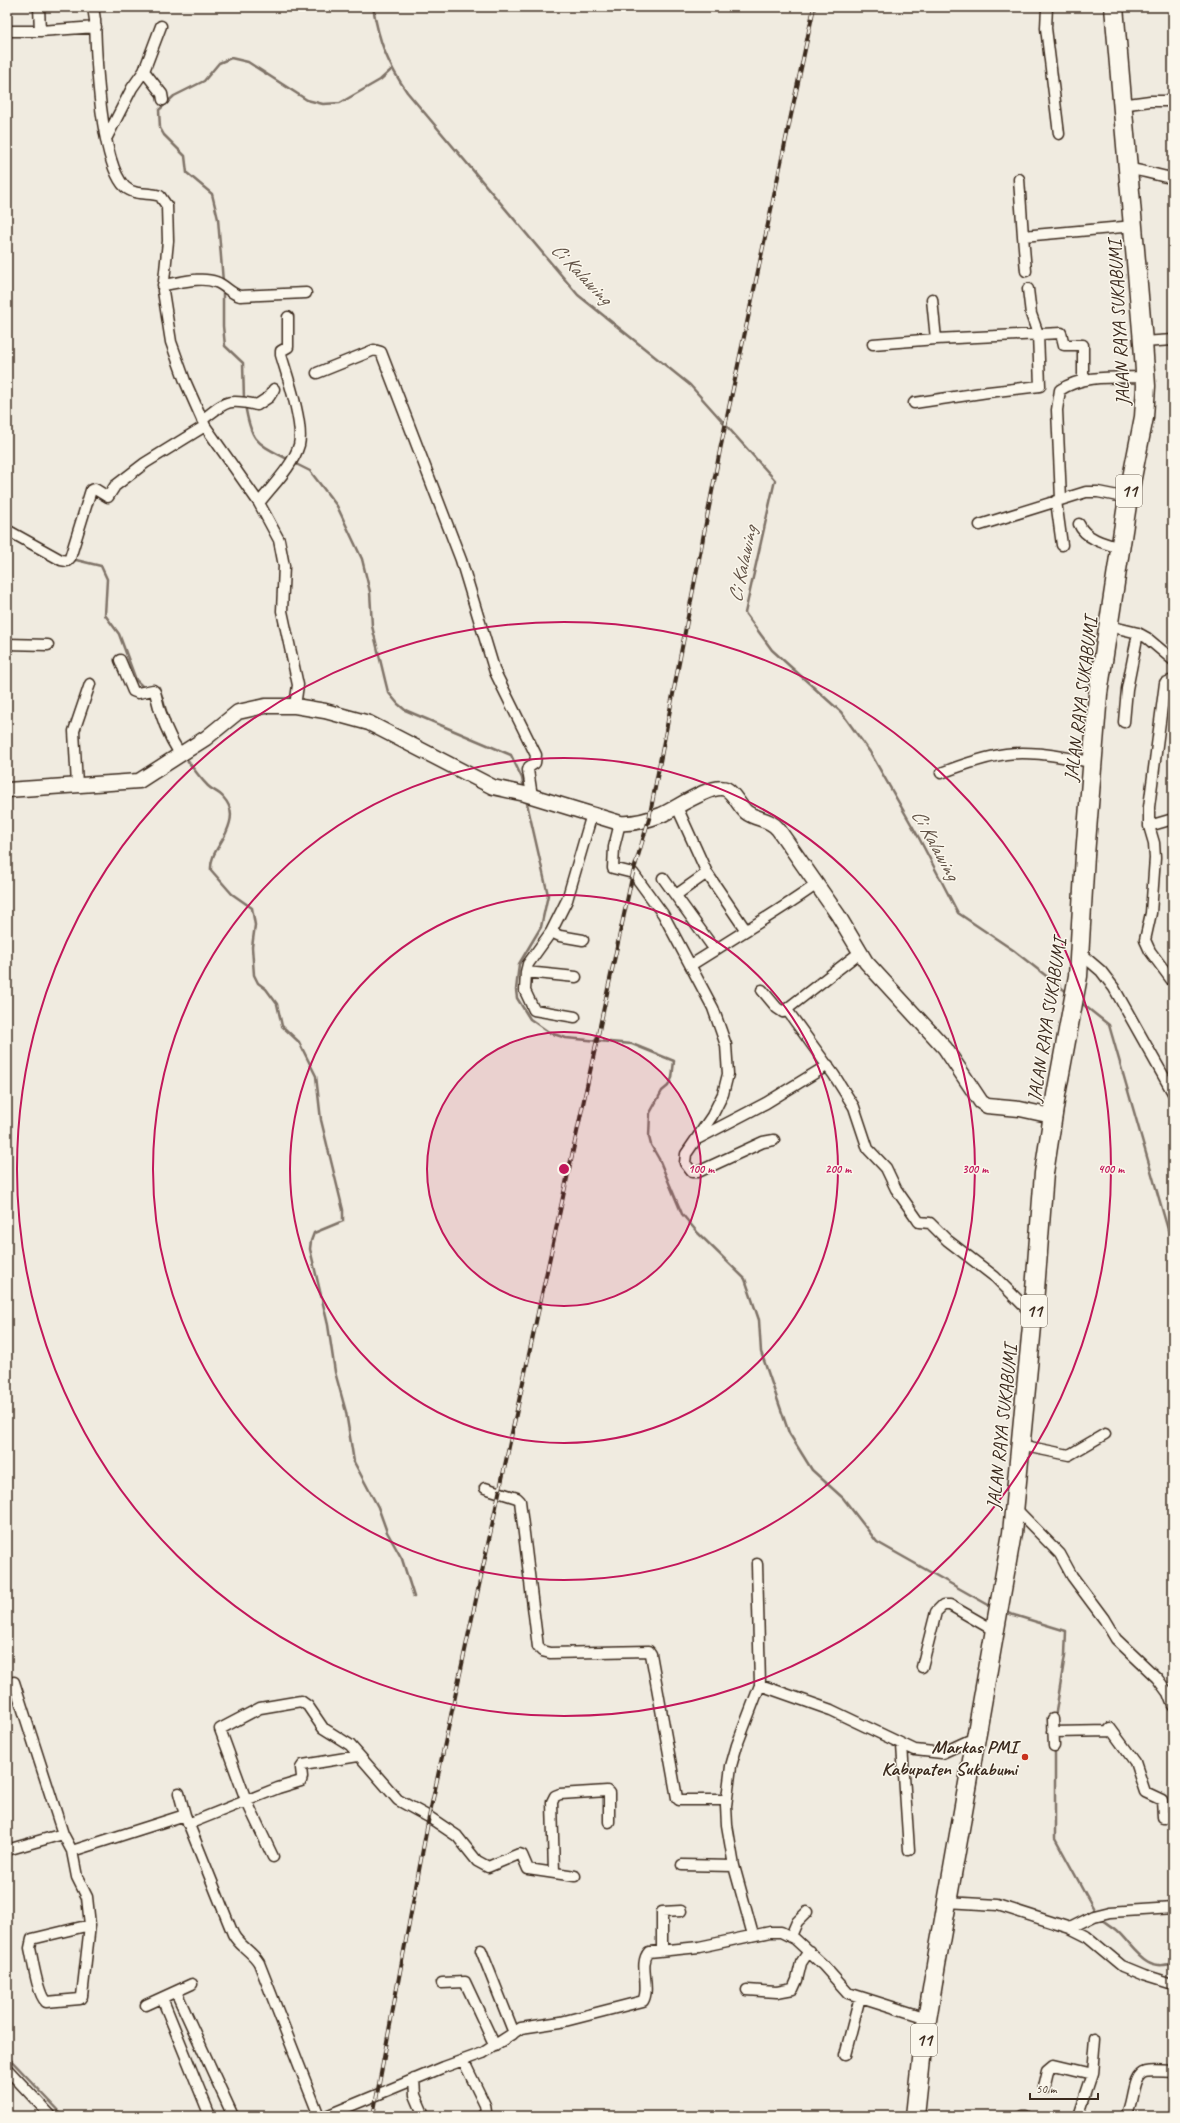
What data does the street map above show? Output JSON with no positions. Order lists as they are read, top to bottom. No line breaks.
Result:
{"streets":{"highway":["JALAN RAYA SUKABUMI","11"]},"crossings":[["JALAN RAYA SUKABUMI","11"]],"water":["Ci Kalawing"],"places":["Markas PMI Kabupaten Sukabumi"],"scale_bar":"50 m","rings":["100 m","200 m","300 m","400 m"]}
